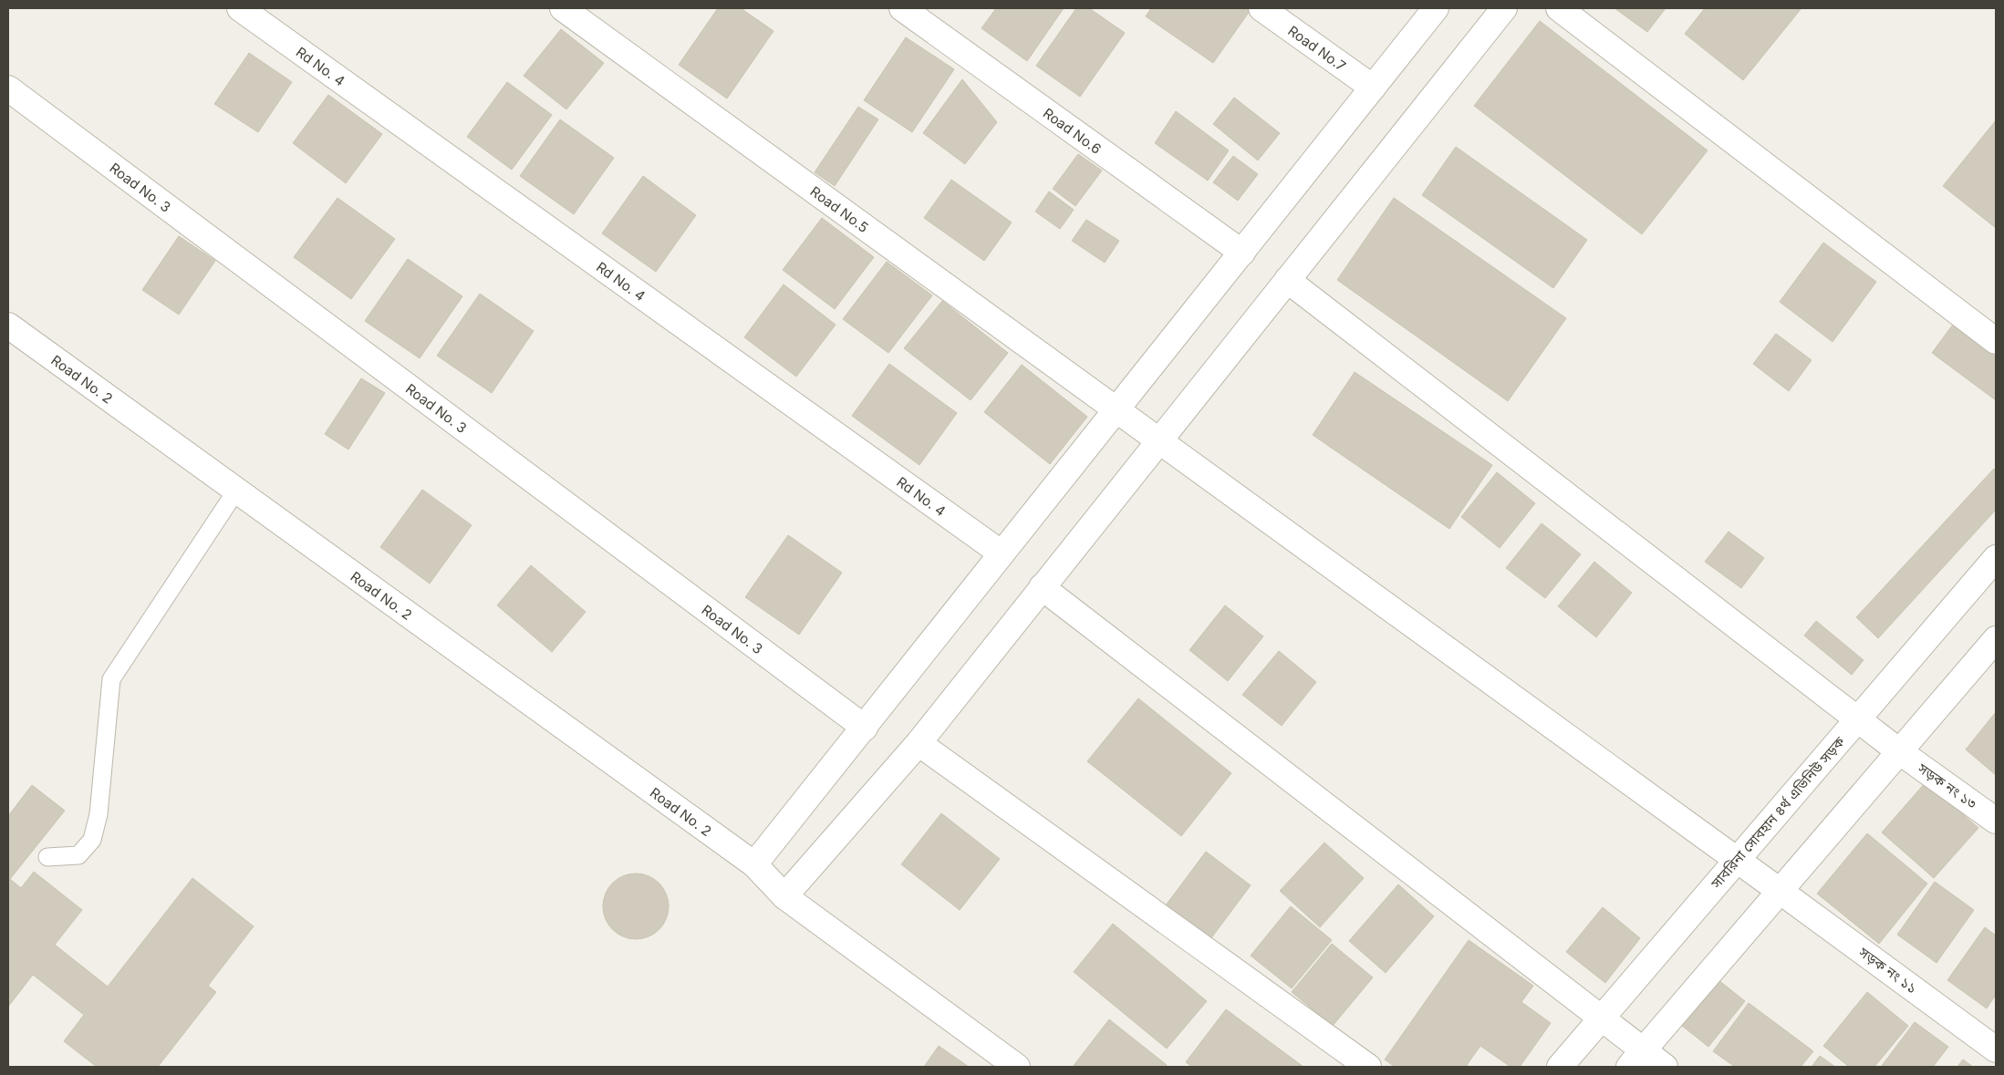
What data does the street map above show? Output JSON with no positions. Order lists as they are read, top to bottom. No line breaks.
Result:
{"streets":{"street":["Road No.7","Rd No. 4","Road No.6","Road No. 3","Road No.5","Road No. 2","সড়ক নং ১৩","সাবরিনা সোবহান ৪র্থ এভিনিউ সড়ক","সড়ক নং ১১"]},"crossings":[["Road No.5","সড়ক নং ১১"],["সড়ক নং ১৩","সাবরিনা সোবহান ৪র্থ এভিনিউ সড়ক"],["সাবরিনা সোবহান ৪র্থ এভিনিউ সড়ক","সড়ক নং ১১"]]}
